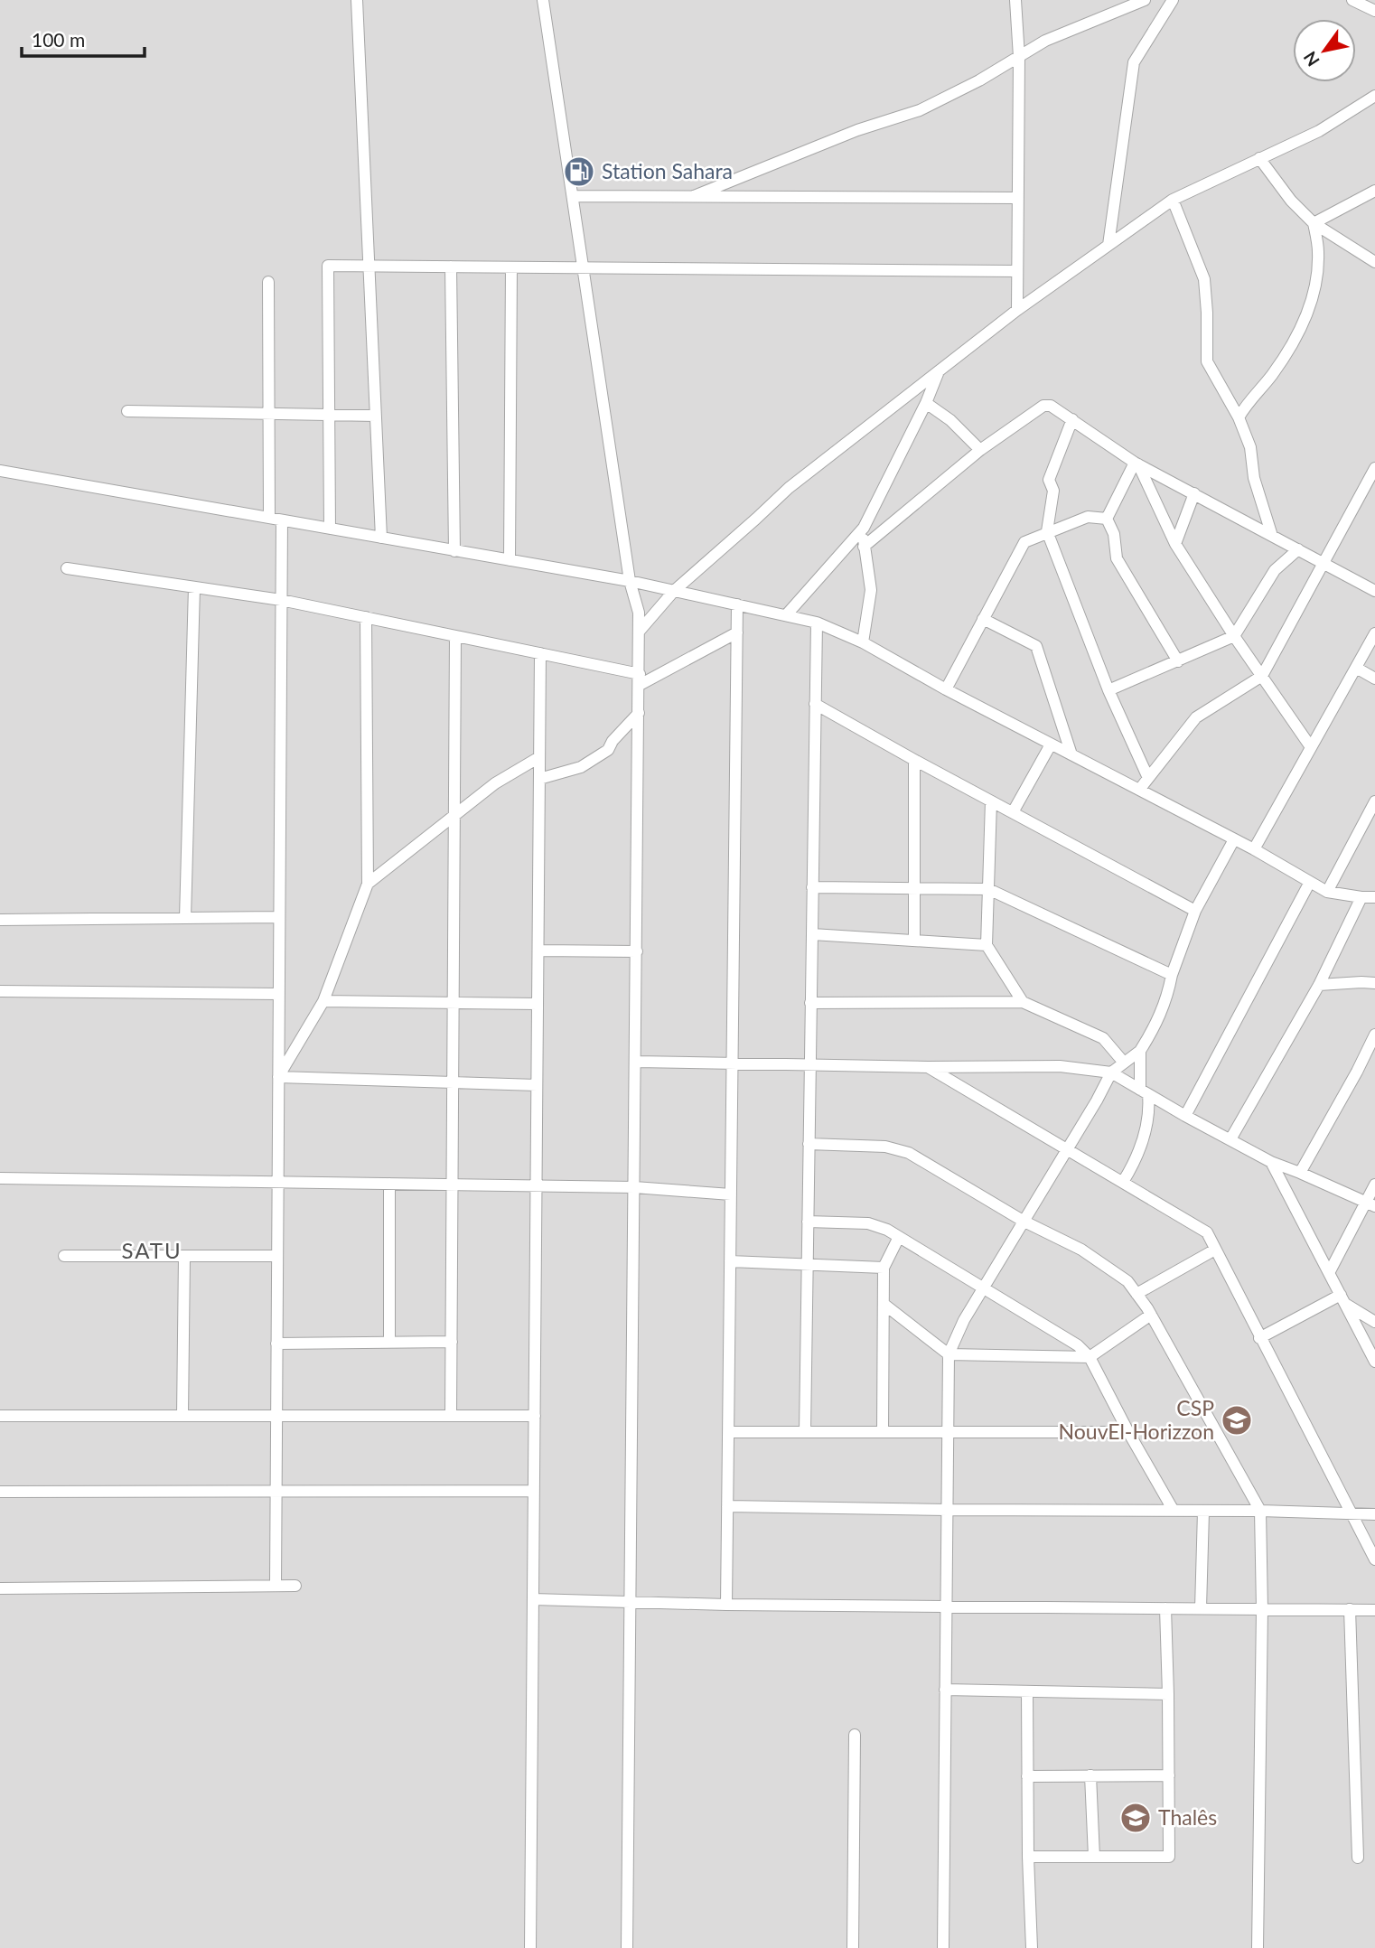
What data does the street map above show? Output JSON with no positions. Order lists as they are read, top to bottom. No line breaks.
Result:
{"districts":["SATU"],"places":{"fuel station":["Station Sahara"],"school or university":["CSP NouvEl-Horizzon","Thalês"]},"scale_bar":"100 m","north":"bottom left"}
